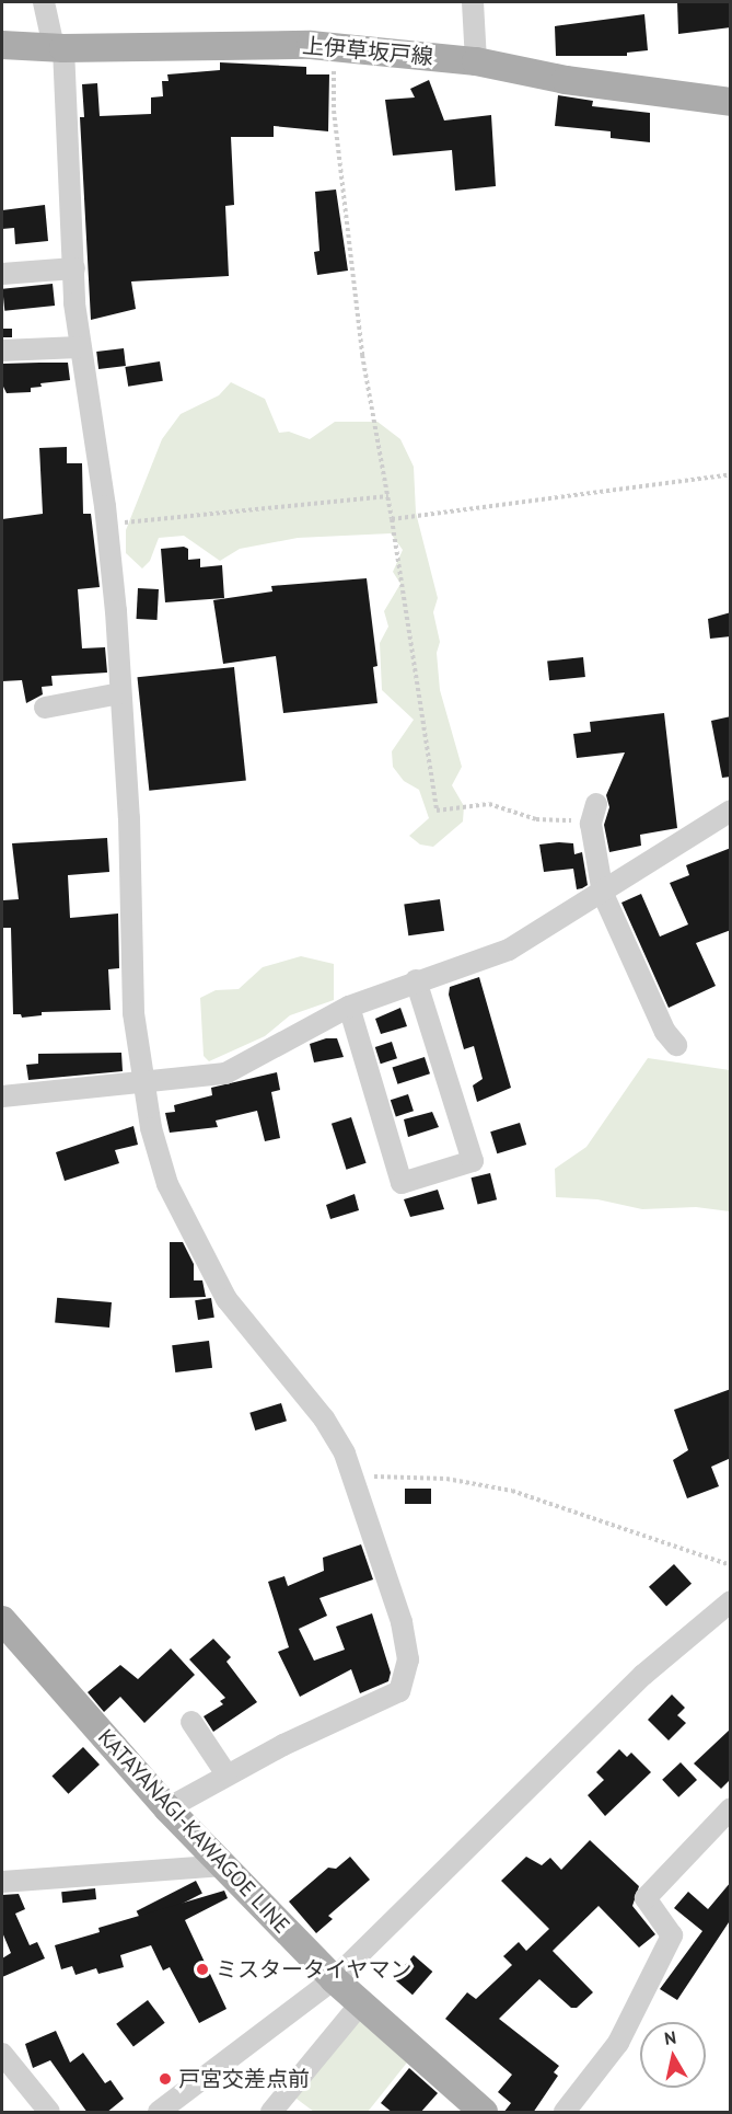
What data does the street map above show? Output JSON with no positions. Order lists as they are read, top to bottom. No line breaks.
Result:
{"streets":{"main road":["上伊草坂戸線","KATAYANAGI-KAWAGOE LINE"]},"places":["ミスタータイヤマン","戸宮交差点前"],"north":"top"}
